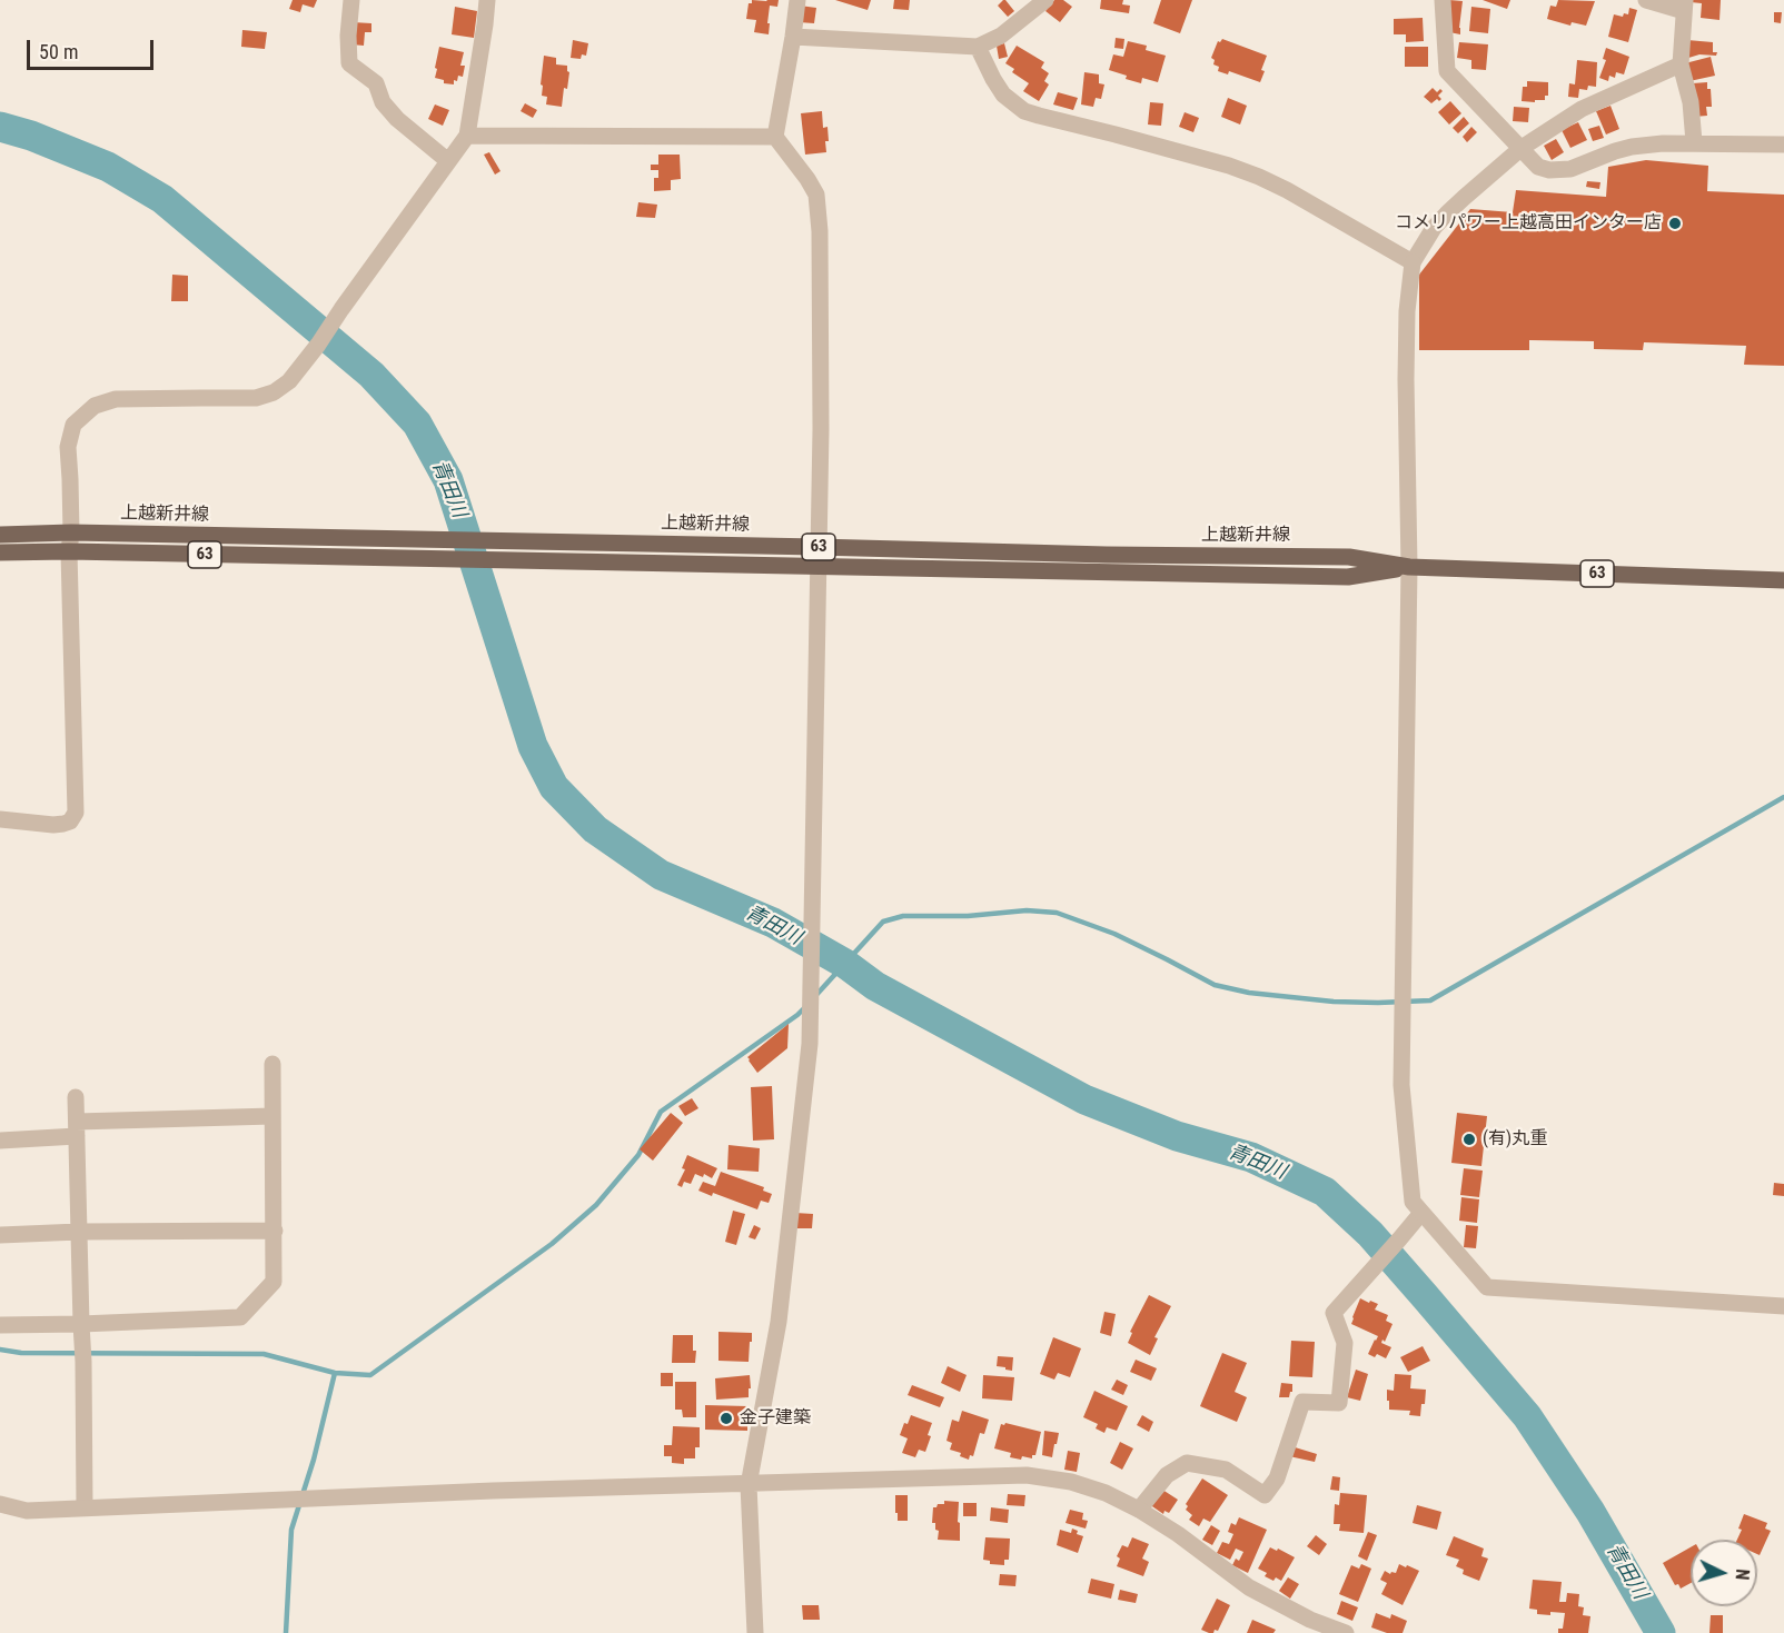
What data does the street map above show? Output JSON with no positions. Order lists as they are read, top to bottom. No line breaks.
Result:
{"streets":{"main road":["上越新井線","63"]},"water":["青田川"],"places":["コメリパワー上越高田インター店","(有)丸重","金子建築"],"scale_bar":"50 m","north":"right"}
